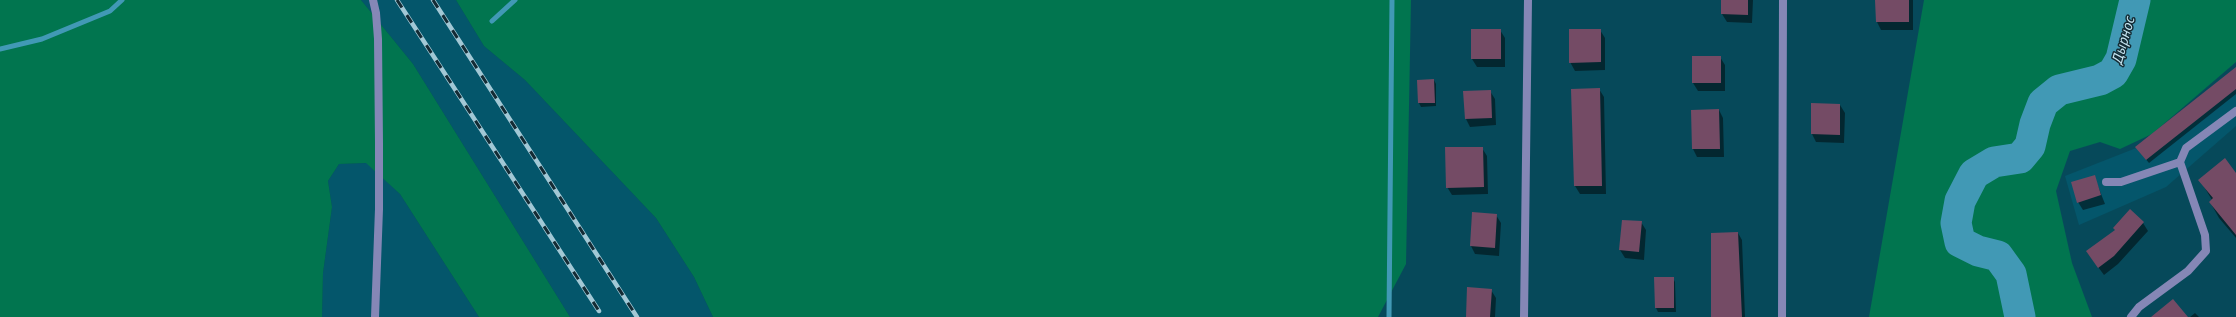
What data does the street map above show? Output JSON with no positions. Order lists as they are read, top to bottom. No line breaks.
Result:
{"water":["Дырнос"]}
